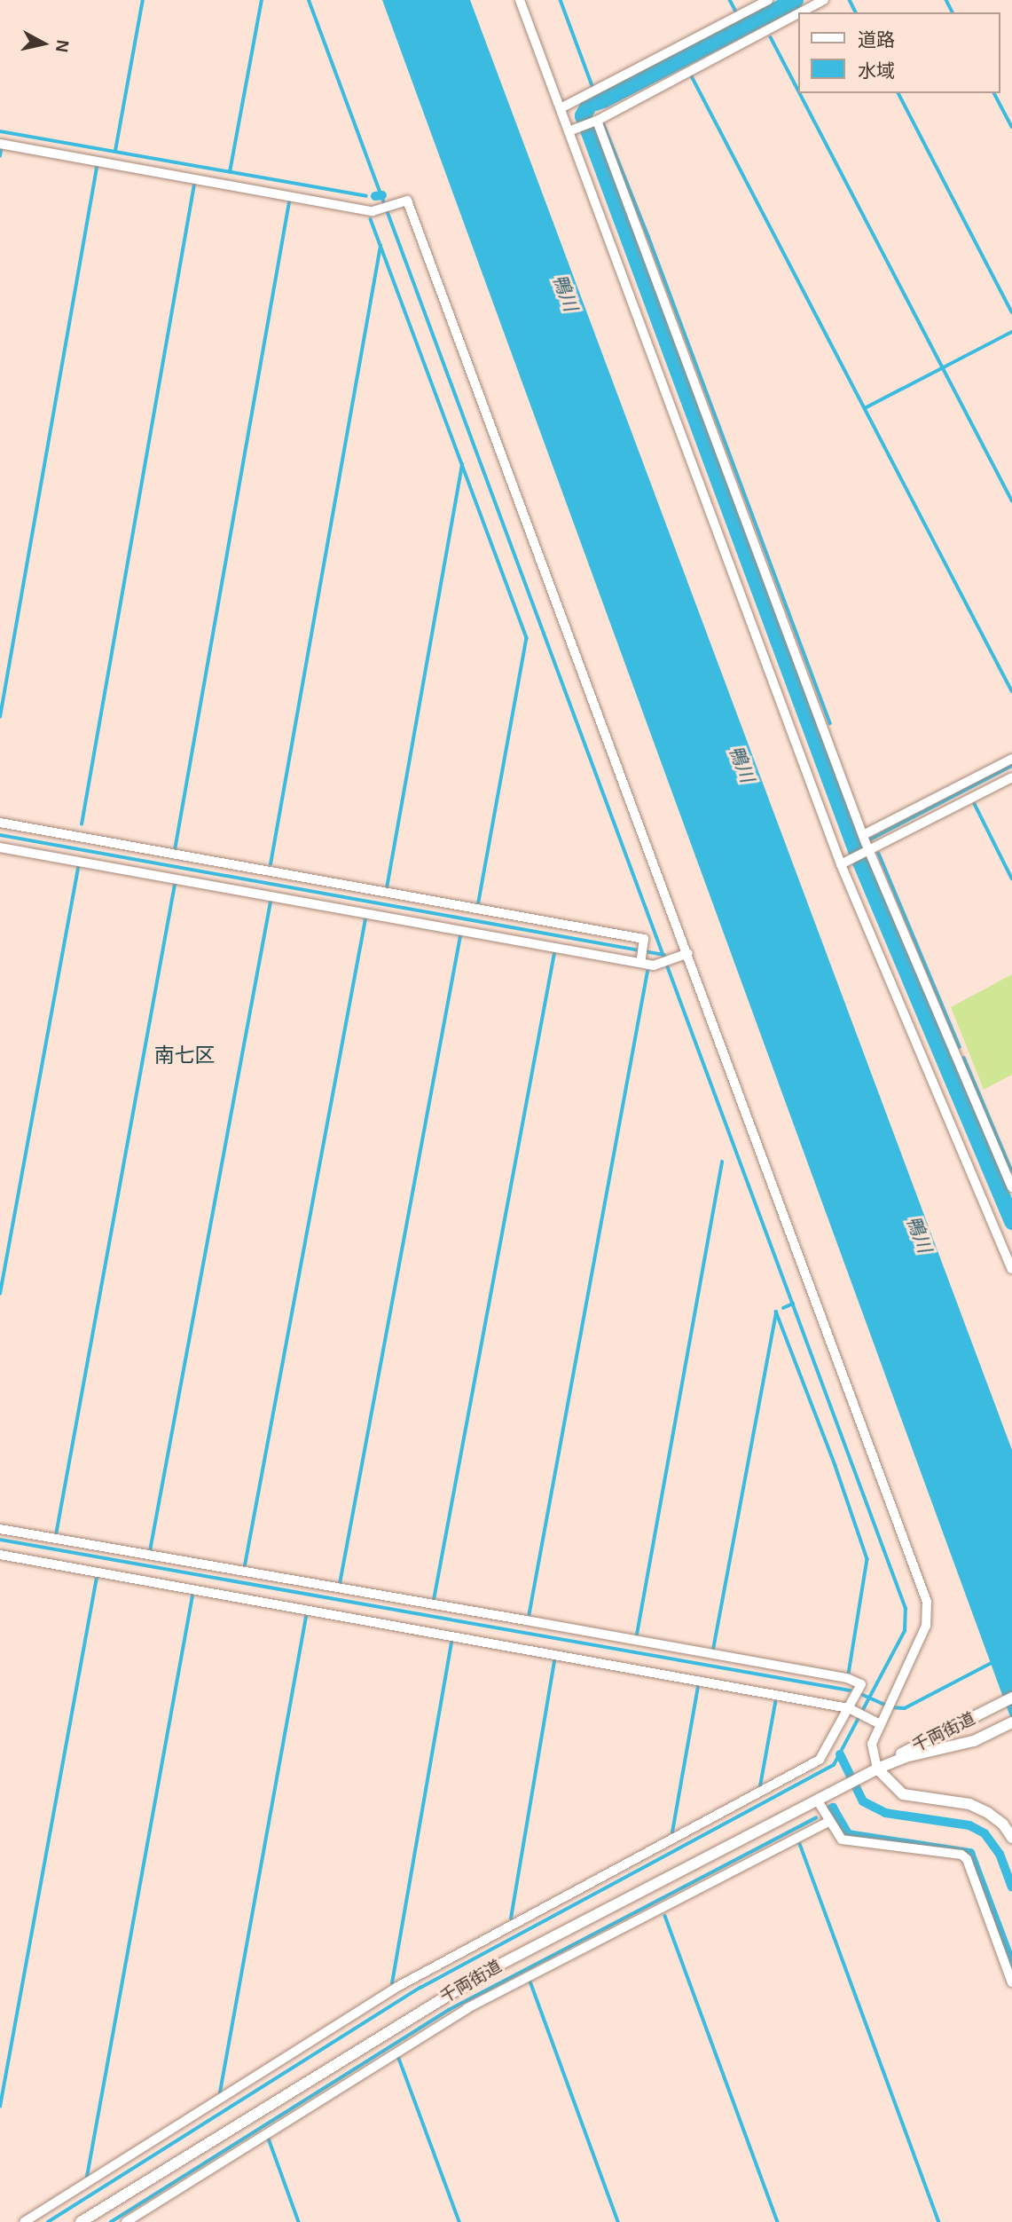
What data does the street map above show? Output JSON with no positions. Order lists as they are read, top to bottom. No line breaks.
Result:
{"streets":{"street":["千両街道"]},"districts":["南七区"],"water":["鴨川"],"legend":["道路","水域"],"north":"right"}
